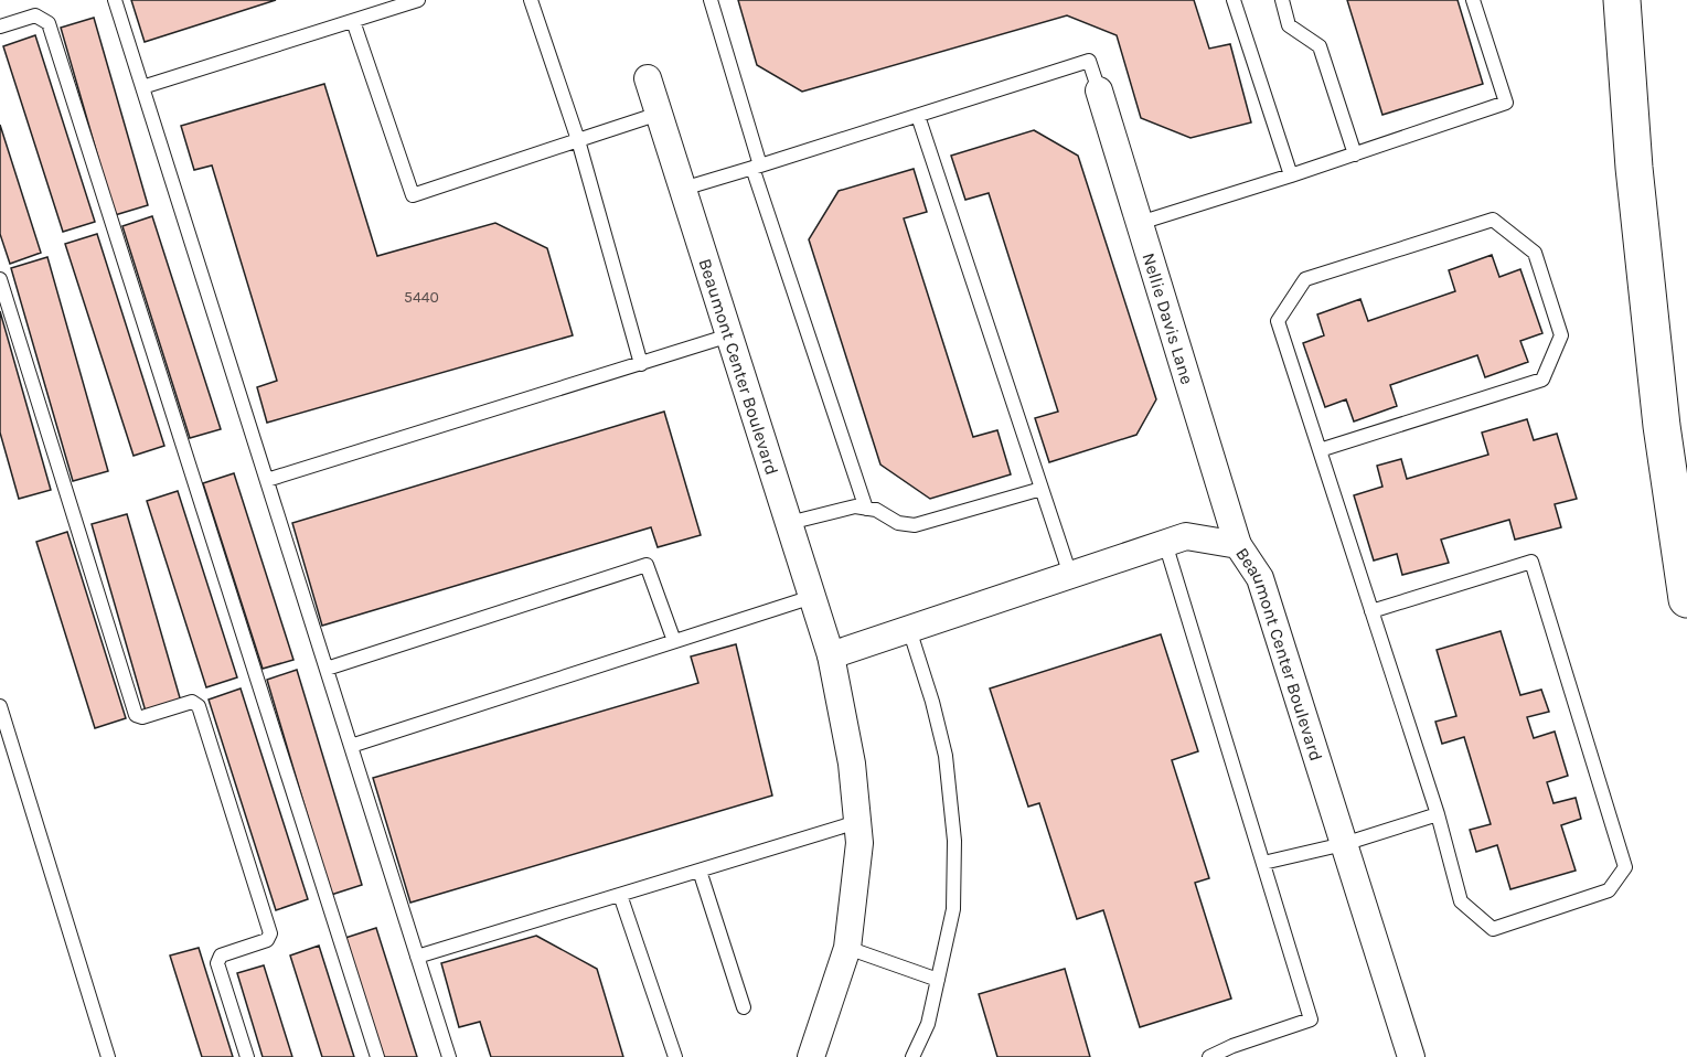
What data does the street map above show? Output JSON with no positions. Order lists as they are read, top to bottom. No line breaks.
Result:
{"streets":{"street":["Nellie Davis Lane","Beaumont Center Boulevard"]},"crossings":[["Nellie Davis Lane","Beaumont Center Boulevard"]],"house_numbers":["5440"]}
